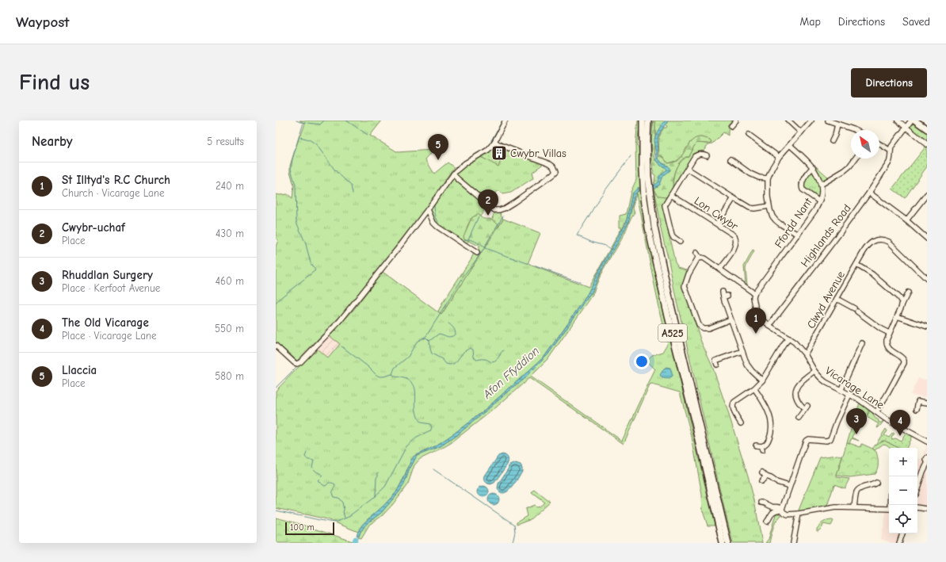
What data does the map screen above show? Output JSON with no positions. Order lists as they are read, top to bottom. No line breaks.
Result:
{"streets":{"main road":["A525"],"street":["Lon Cwybr","Ffordd Nant","Highlands Road","Clwyd Avenue","Vicarage Lane"]},"crossings":[["Ffordd Nant","Vicarage Lane"],["Highlands Road","Vicarage Lane"],["Clwyd Avenue","Vicarage Lane"]],"water":["Afon Ffyddion"],"places":{"building":["Cwybr Villas"]},"scale_bar":"100 m","north":"top left","page":{"header":"Waypost","nav":["Map","Directions","Saved"],"buttons":"Directions","title":"Find us","heading":["Nearby","5 results"],"pins":["5","2","1","3","4"],"list":[{"mark":"1","name":"St Illtyd's R.C Church","note":"Church · Vicarage Lane","value":"240 m"},{"mark":"2","name":"Cwybr-uchaf","note":"Place","value":"430 m"},{"mark":"3","name":"Rhuddlan Surgery","note":"Place · Kerfoot Avenue","value":"460 m"},{"mark":"4","name":"The Old Vicarage","note":"Place · Vicarage Lane","value":"550 m"},{"mark":"5","name":"Llaccia","note":"Place","value":"580 m"}],"map_buttons":["+","−"],"scale":"100 m"}}
